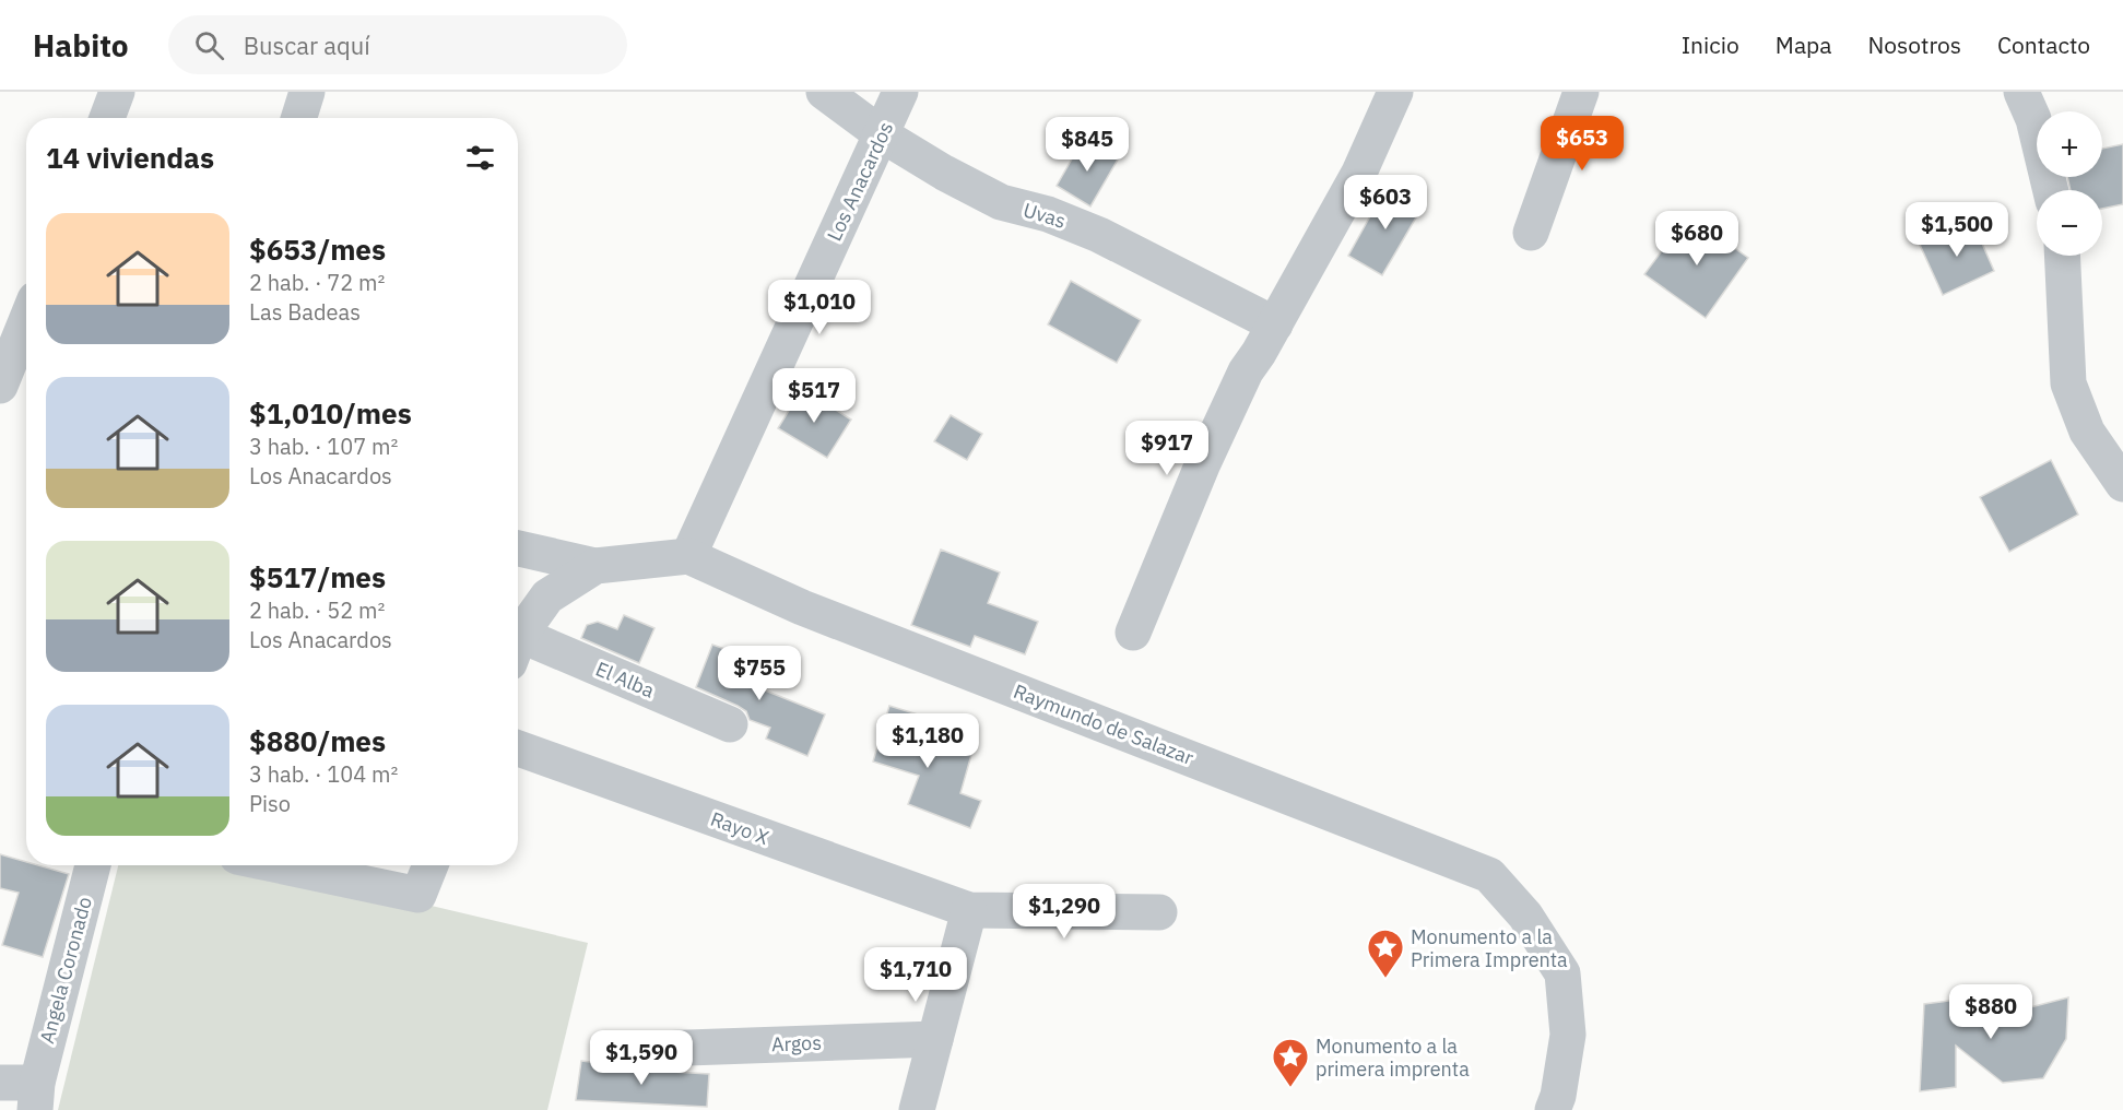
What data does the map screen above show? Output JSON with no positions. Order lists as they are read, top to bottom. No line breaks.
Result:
{"streets":{"street":["Los Anacardos","Uvas","El Alba","Raymundo de Salazar","Rayo X","Angela Coronado","Argos"]},"crossings":[["Los Anacardos","Uvas"],["Los Anacardos","Raymundo de Salazar"]],"places":{"place":["Monumento a la Primera Imprenta","Monumento a la primera imprenta"]},"page":{"header":"Habito","search":"Buscar aquí","nav":["Inicio","Mapa","Nosotros","Contacto"],"map_buttons":["+","−"],"price":["$653","$845","$603","$1,500","$680","$1,010","$517","$917","$755","$1,180","$1,290","$1,710","$880","$1,590"],"heading":"14 viviendas","list":[{"name":"$653/mes","note":"2 hab. · 72 m² · Las Badeas"},{"name":"$1,010/mes","note":"3 hab. · 107 m² · Los Anacardos"},{"name":"$517/mes","note":"2 hab. · 52 m² · Los Anacardos"},{"name":"$880/mes","note":"3 hab. · 104 m² · Piso"}]}}
